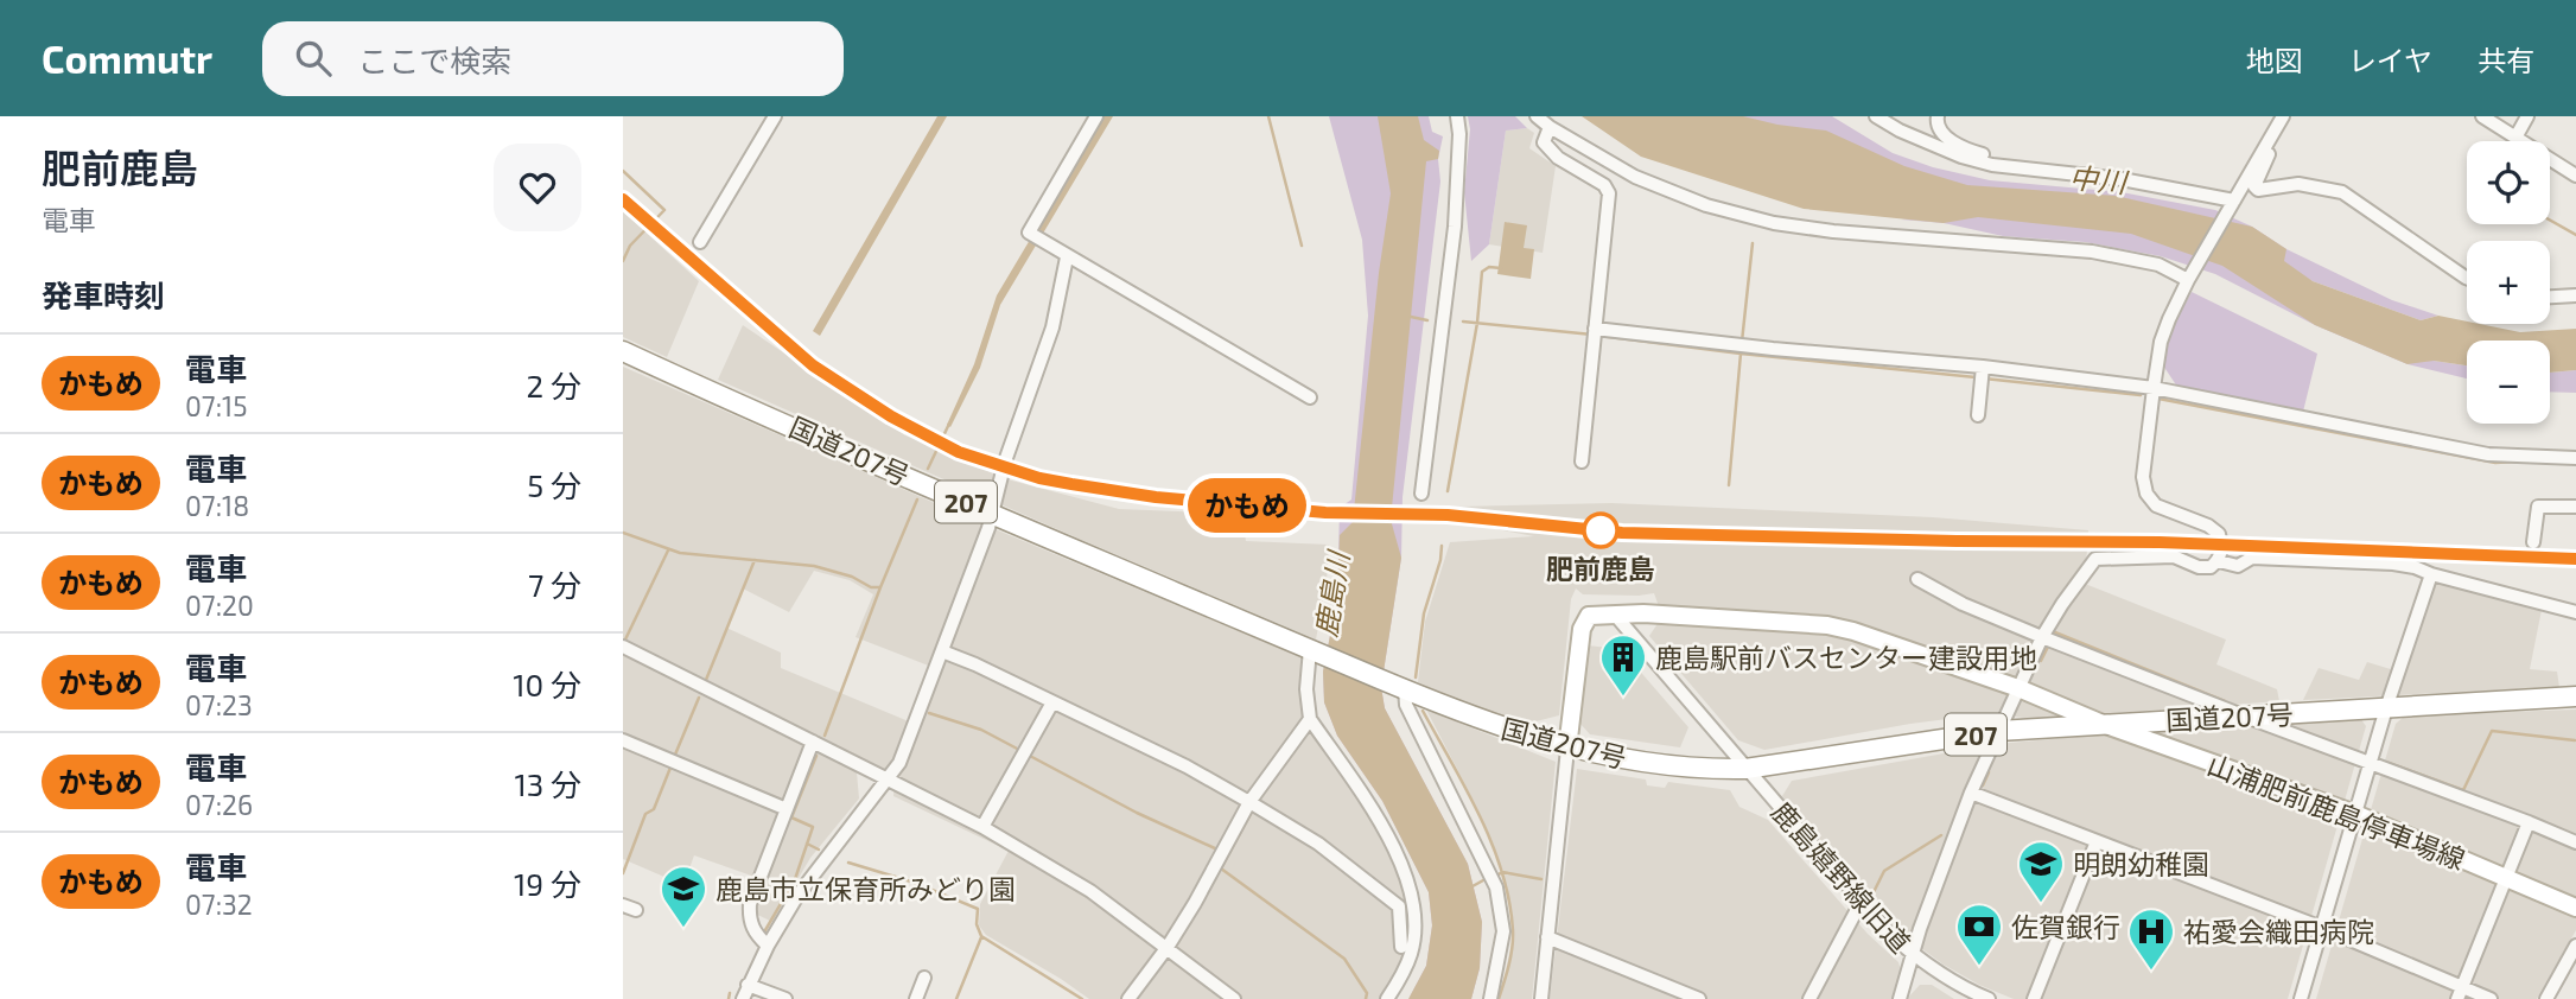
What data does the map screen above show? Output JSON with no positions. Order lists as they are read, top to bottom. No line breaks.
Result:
{"streets":{"highway":["国道207号","207"],"main road":["山浦肥前鹿島停車場線"],"street":["鹿島嬉野線旧道"]},"crossings":[["国道207号","山浦肥前鹿島停車場線"],["国道207号","鹿島嬉野線旧道"],["山浦肥前鹿島停車場線","鹿島嬉野線旧道"]],"water":["中川","鹿島川"],"places":{"other":["肥前鹿島"],"building":["鹿島駅前バスセンター建設用地"],"school or university":["明朗幼稚園","鹿島市立保育所みどり園"],"bank":["佐賀銀行"],"hospital":["祐愛会織田病院"]},"page":{"header":"Commutr","search":"ここで検索","nav":["地図","レイヤ","共有"],"heading":[["肥前鹿島","電車"],"発車時刻"],"on_map":"かもめ","map_buttons":["+","−"],"list":[{"mark":"かもめ","name":"電車","note":"07:15","value":"2 分"},{"mark":"かもめ","name":"電車","note":"07:18","value":"5 分"},{"mark":"かもめ","name":"電車","note":"07:20","value":"7 分"},{"mark":"かもめ","name":"電車","note":"07:23","value":"10 分"},{"mark":"かもめ","name":"電車","note":"07:26","value":"13 分"},{"mark":"かもめ","name":"電車","note":"07:32","value":"19 分"}]}}
